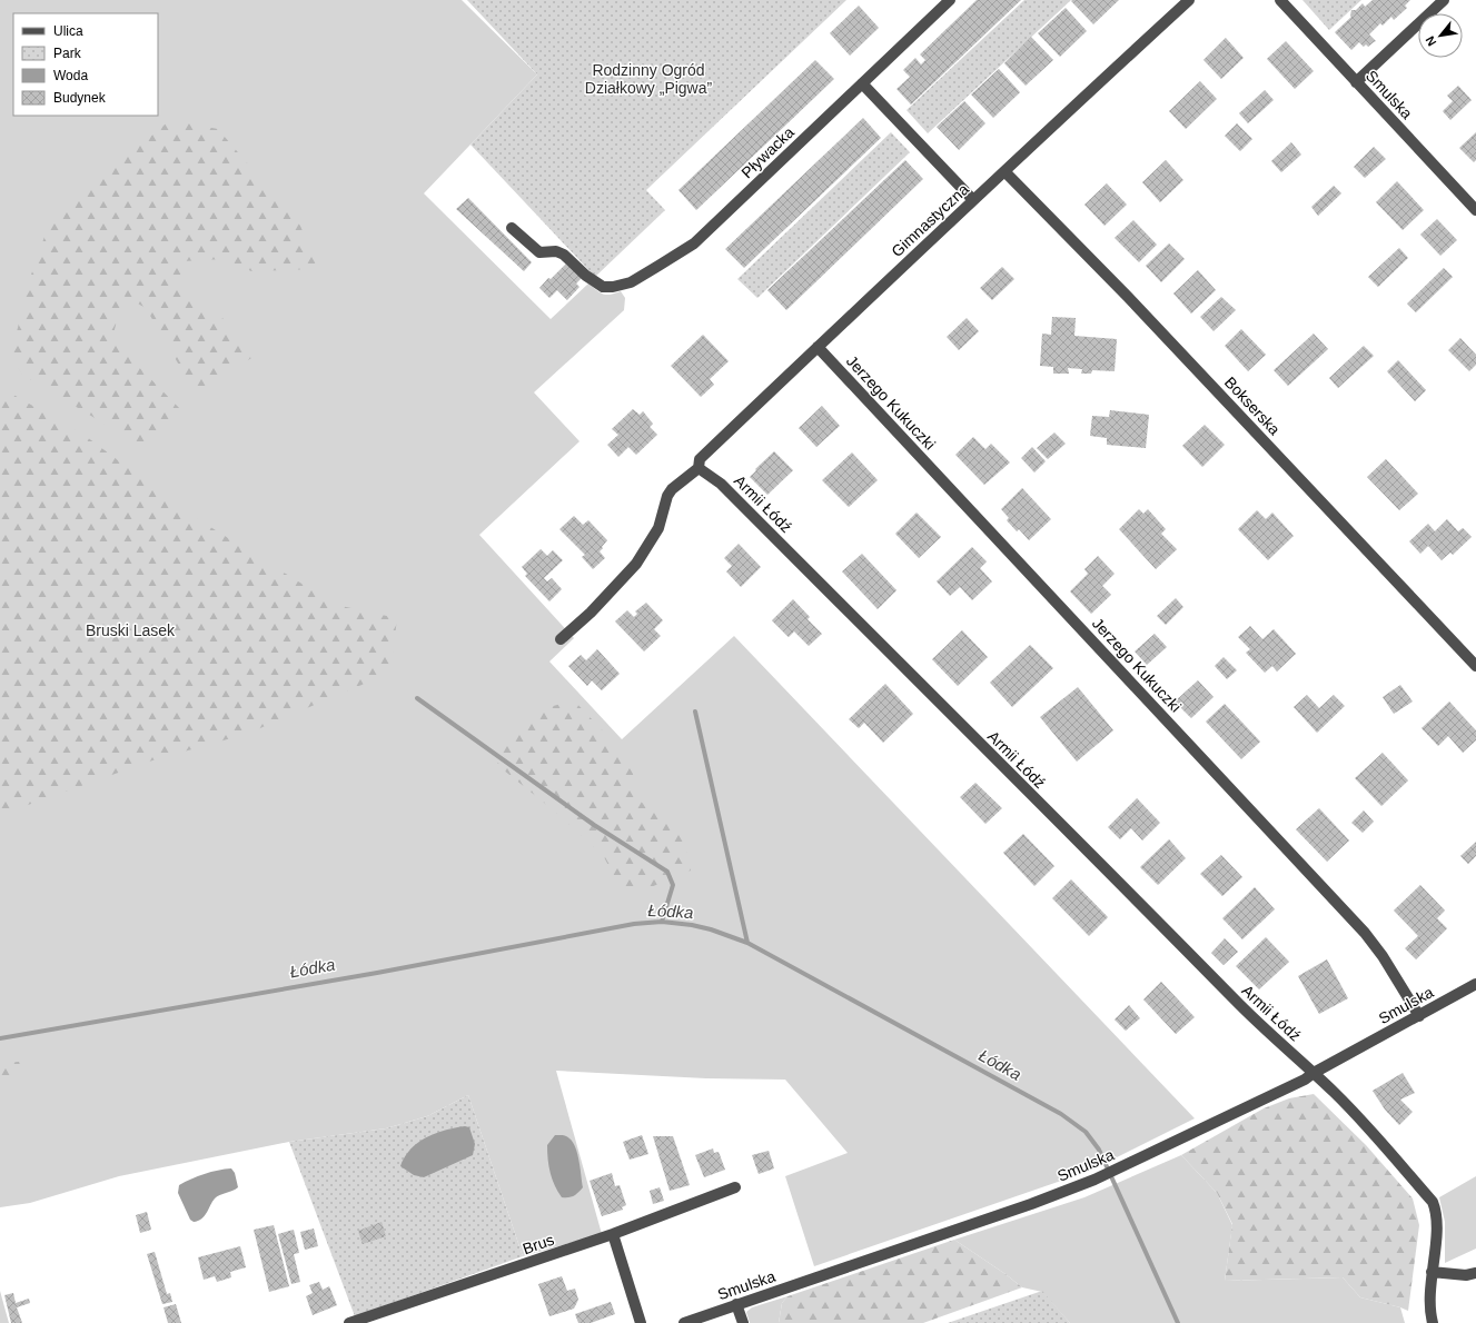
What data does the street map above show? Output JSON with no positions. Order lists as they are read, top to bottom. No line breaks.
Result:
{"streets":{"street":["Smulska","Pływacka","Gimnastyczna","Jerzego Kukuczki","Bokserska","Armii Łódź","Brus"]},"crossings":[["Smulska","Jerzego Kukuczki"],["Smulska","Armii Łódź"],["Gimnastyczna","Jerzego Kukuczki"],["Gimnastyczna","Bokserska"],["Gimnastyczna","Armii Łódź"]],"water":["Łódka"],"parks":["Rodzinny Ogród Działkowy „Pigwa”","Bruski Lasek"],"legend":["Ulica","Park","Woda","Budynek"],"north":"bottom left"}
